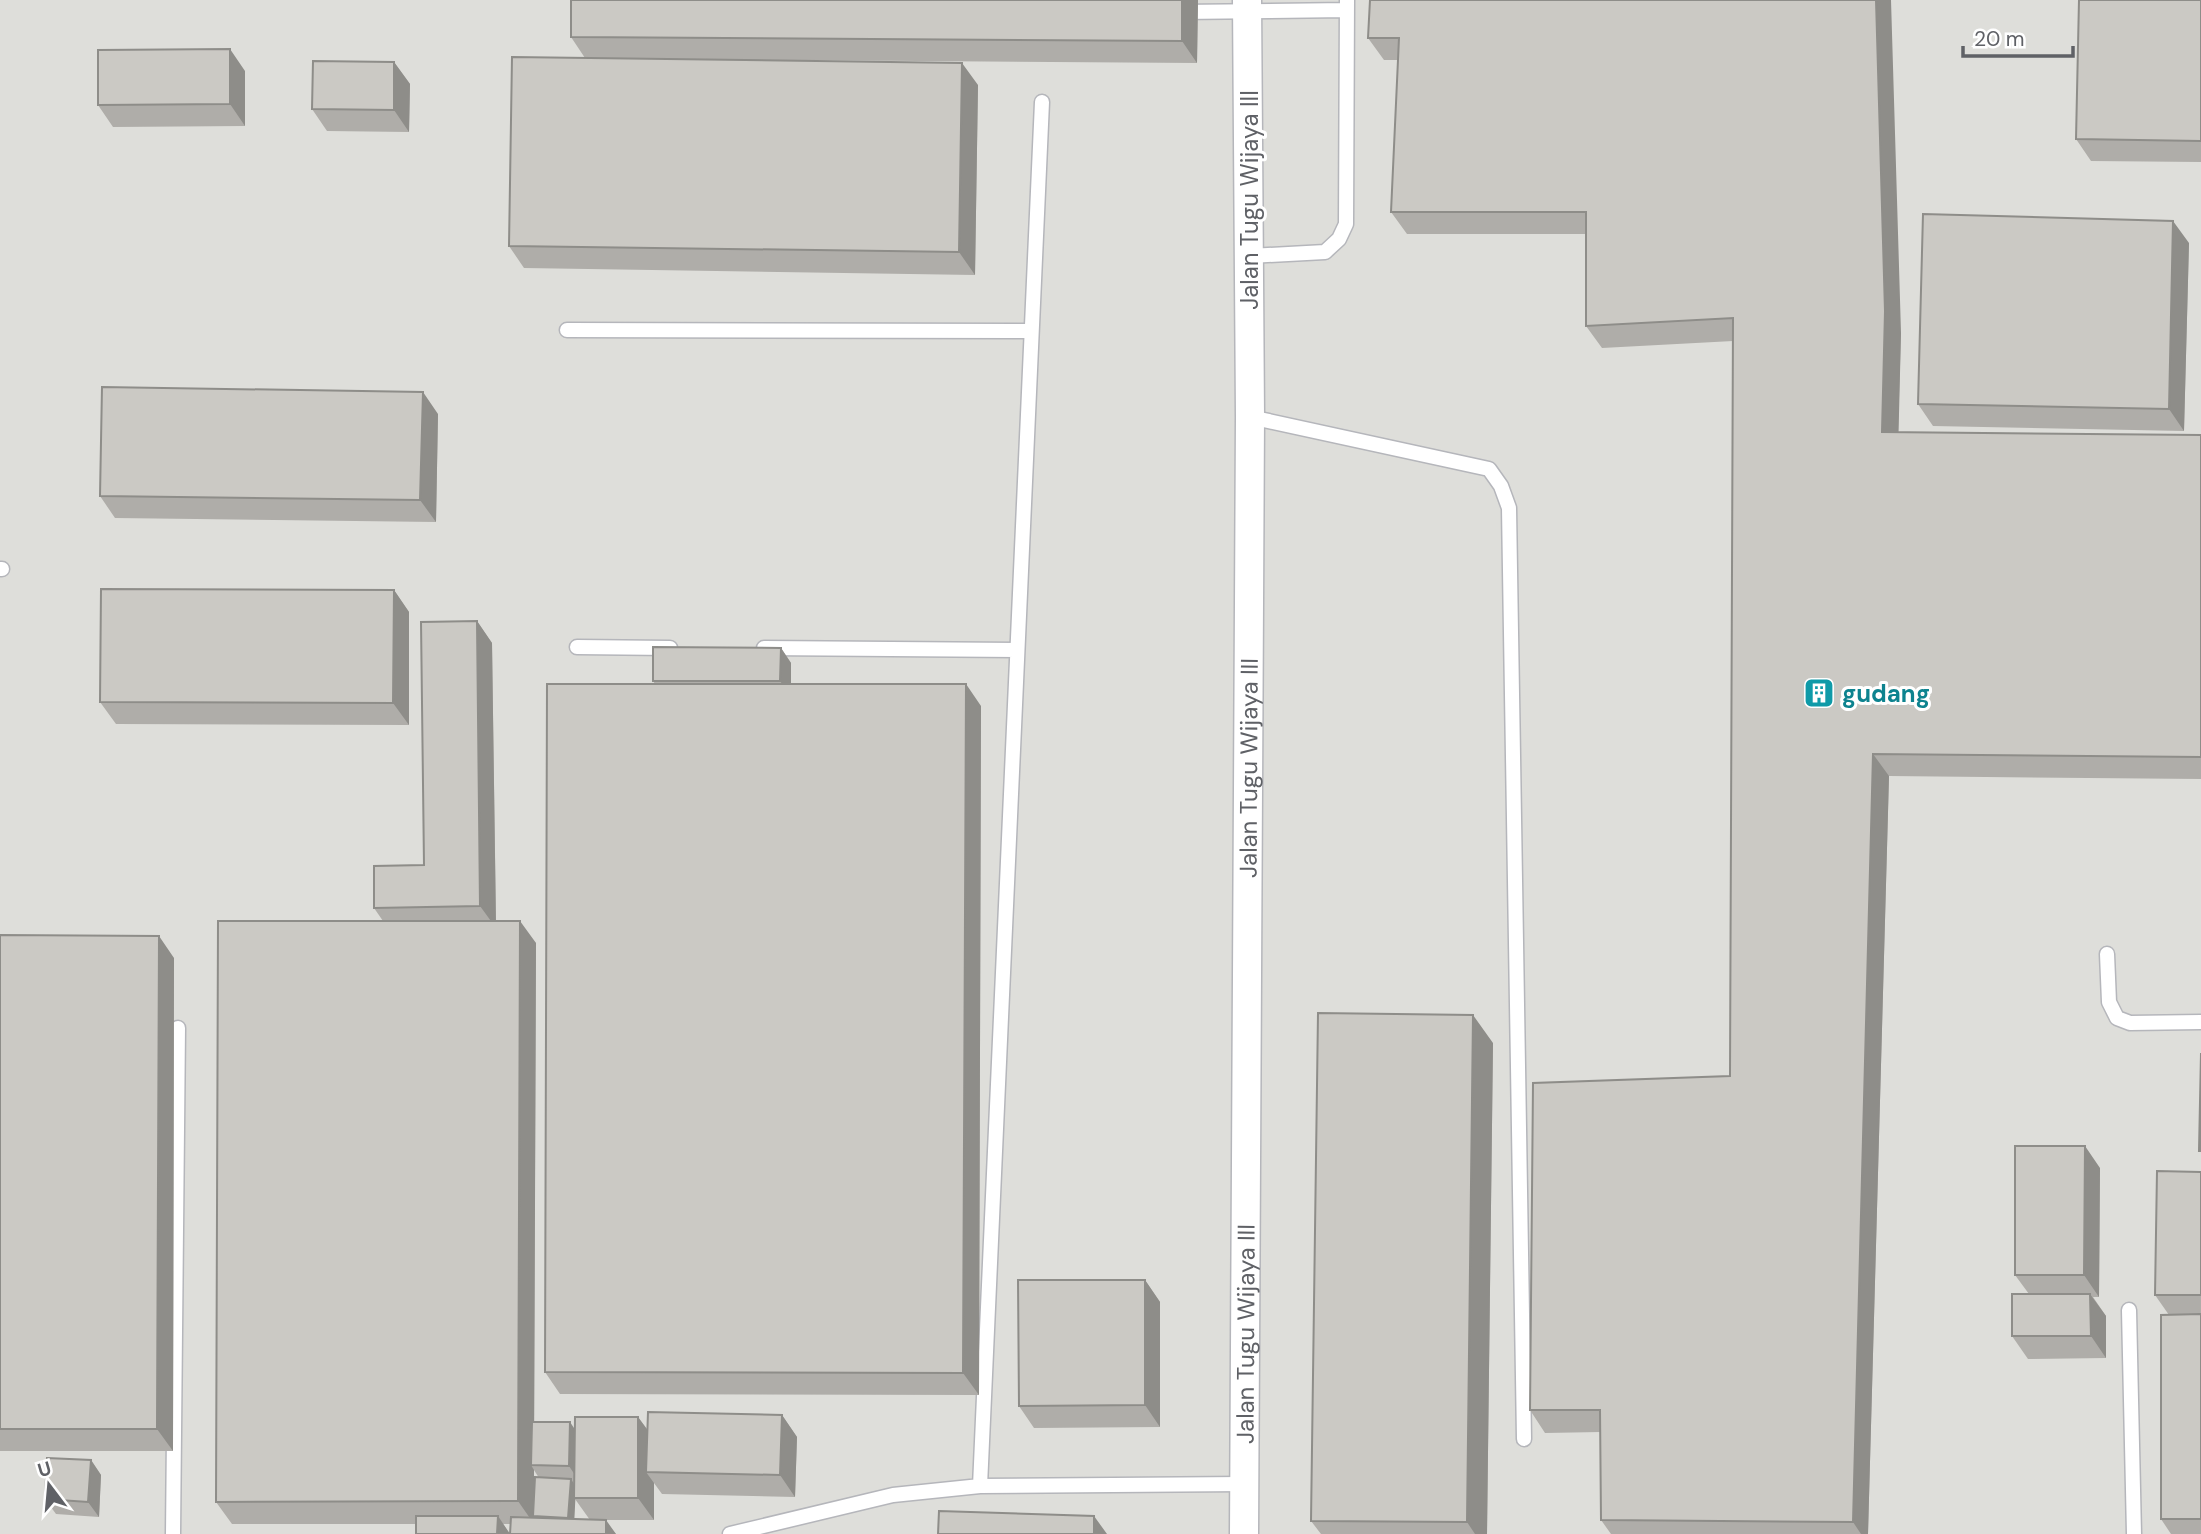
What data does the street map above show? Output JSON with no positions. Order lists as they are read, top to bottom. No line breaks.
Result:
{"streets":{"street":["Jalan Tugu Wijaya III"]},"places":{"building":["gudang"]},"scale_bar":"20 m","north":"top"}
